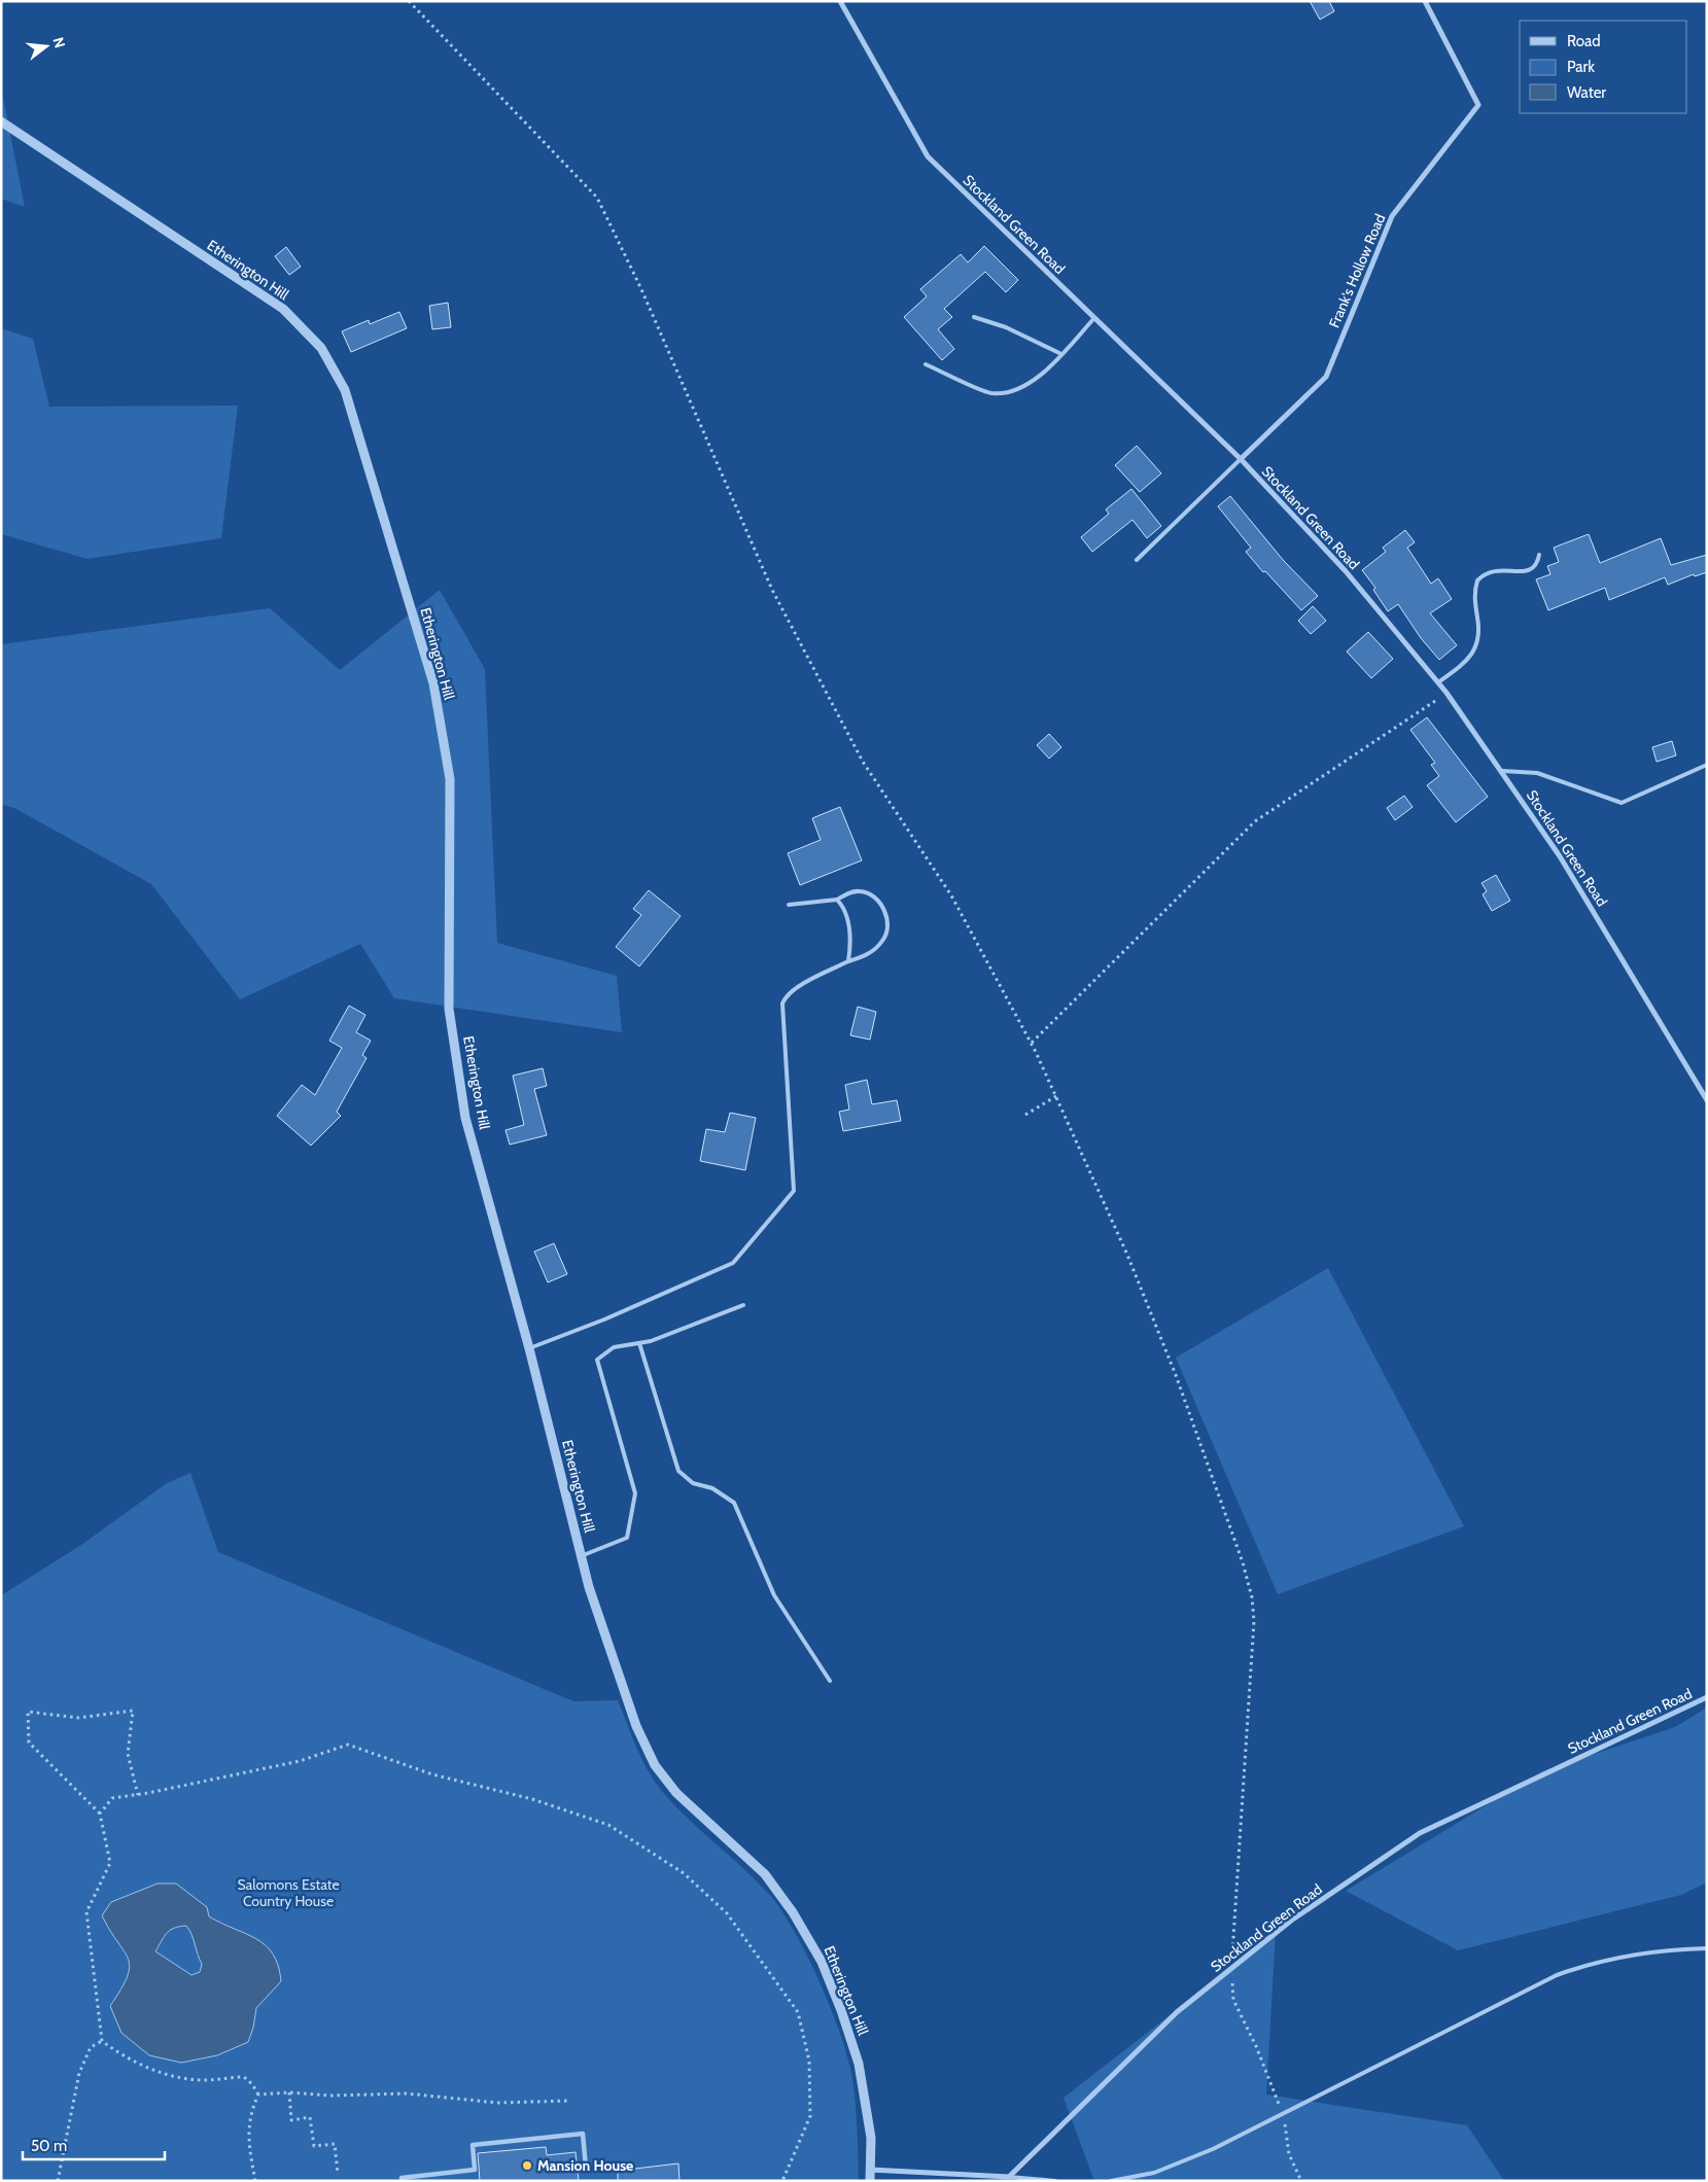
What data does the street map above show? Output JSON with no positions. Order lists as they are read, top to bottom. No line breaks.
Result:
{"streets":{"street":["Stockland Green Road","Etherington Hill","Frank's Hollow Road"]},"crossings":[["Stockland Green Road","Frank's Hollow Road"]],"parks":["Salomons Estate Country House"],"places":["Mansion House"],"legend":["Road","Park","Water"],"scale_bar":"50 m","north":"right"}
